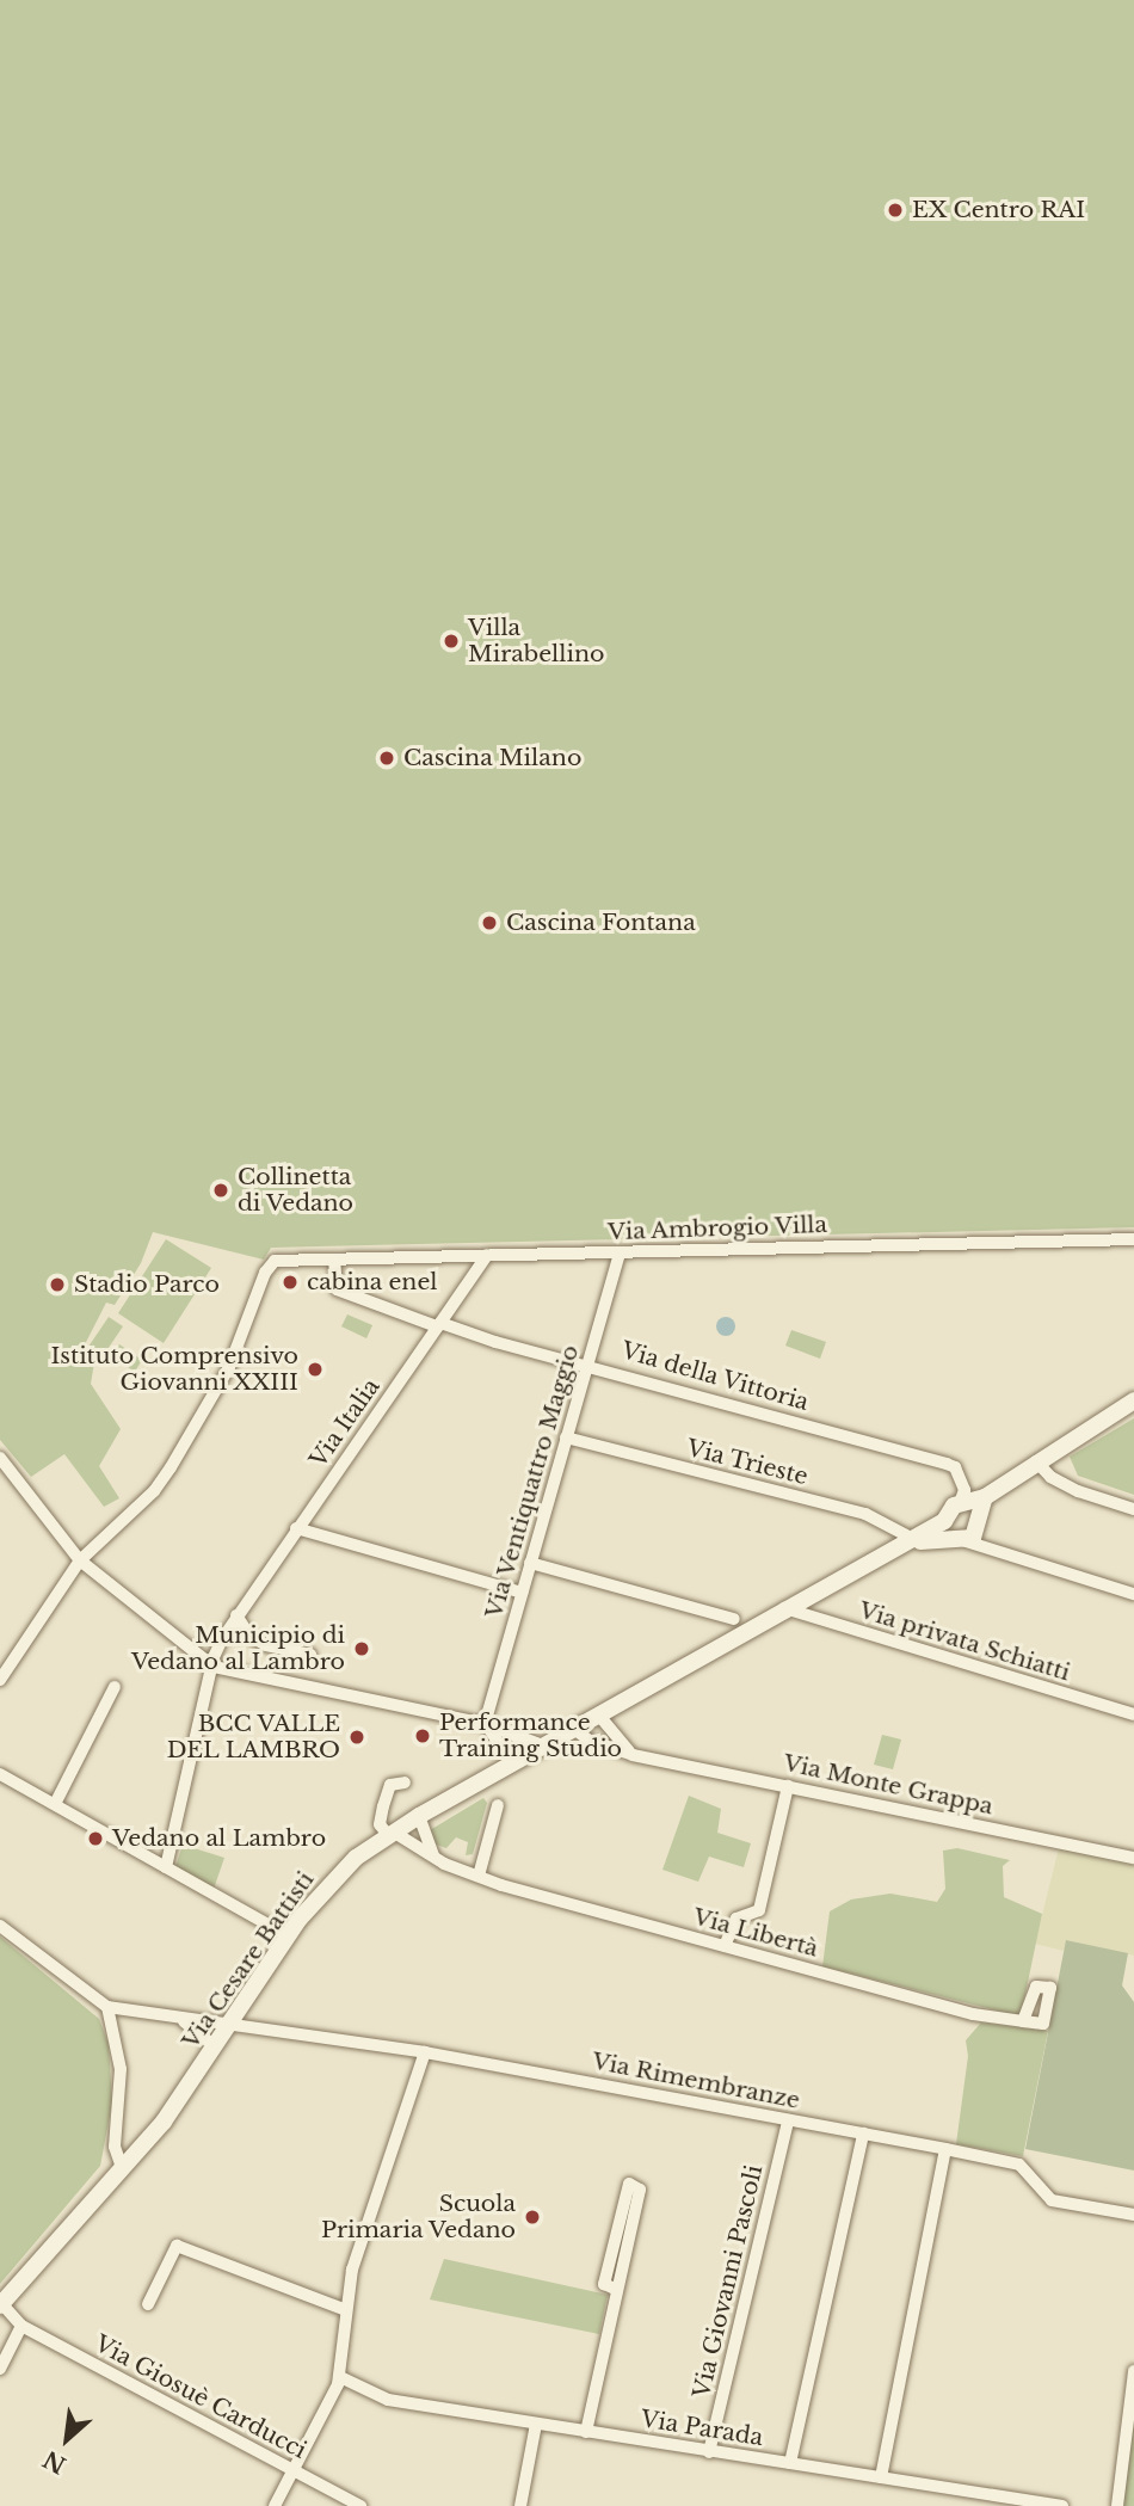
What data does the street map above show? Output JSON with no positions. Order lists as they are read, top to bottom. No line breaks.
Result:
{"streets":{"main road":["Via Cesare Battisti"],"street":["Via Ambrogio Villa","Via della Vittoria","Via Italia","Via Trieste","Via Ventiquattro Maggio","Via privata Schiatti","Via Monte Grappa","Via Libertà","Via Rimembranze","Via Giovanni Pascoli","Via Giosuè Carducci","Via Parada"]},"crossings":[["Via Ambrogio Villa","Via della Vittoria"],["Via Ambrogio Villa","Via Italia"],["Via Ambrogio Villa","Via Ventiquattro Maggio"],["Via della Vittoria","Via Italia"],["Via della Vittoria","Via Ventiquattro Maggio"],["Via della Vittoria","Via Cesare Battisti"],["Via Trieste","Via Ventiquattro Maggio"],["Via Trieste","Via Cesare Battisti"],["Via privata Schiatti","Via Cesare Battisti"],["Via Monte Grappa","Via Cesare Battisti"],["Via Libertà","Via Cesare Battisti"],["Via Cesare Battisti","Via Rimembranze"],["Via Cesare Battisti","Via Giosuè Carducci"],["Via Rimembranze","Via Giovanni Pascoli"],["Via Giovanni Pascoli","Via Parada"]],"places":["EX Centro RAI","Villa Mirabellino","Cascina Milano","Cascina Fontana","Collinetta di Vedano","cabina enel","Stadio Parco","Istituto Comprensivo Giovanni XXIII","Municipio di Vedano al Lambro","Performance Training Studio","BCC VALLE DEL LAMBRO","Vedano al Lambro","Scuola Primaria Vedano"],"north":"bottom left"}
